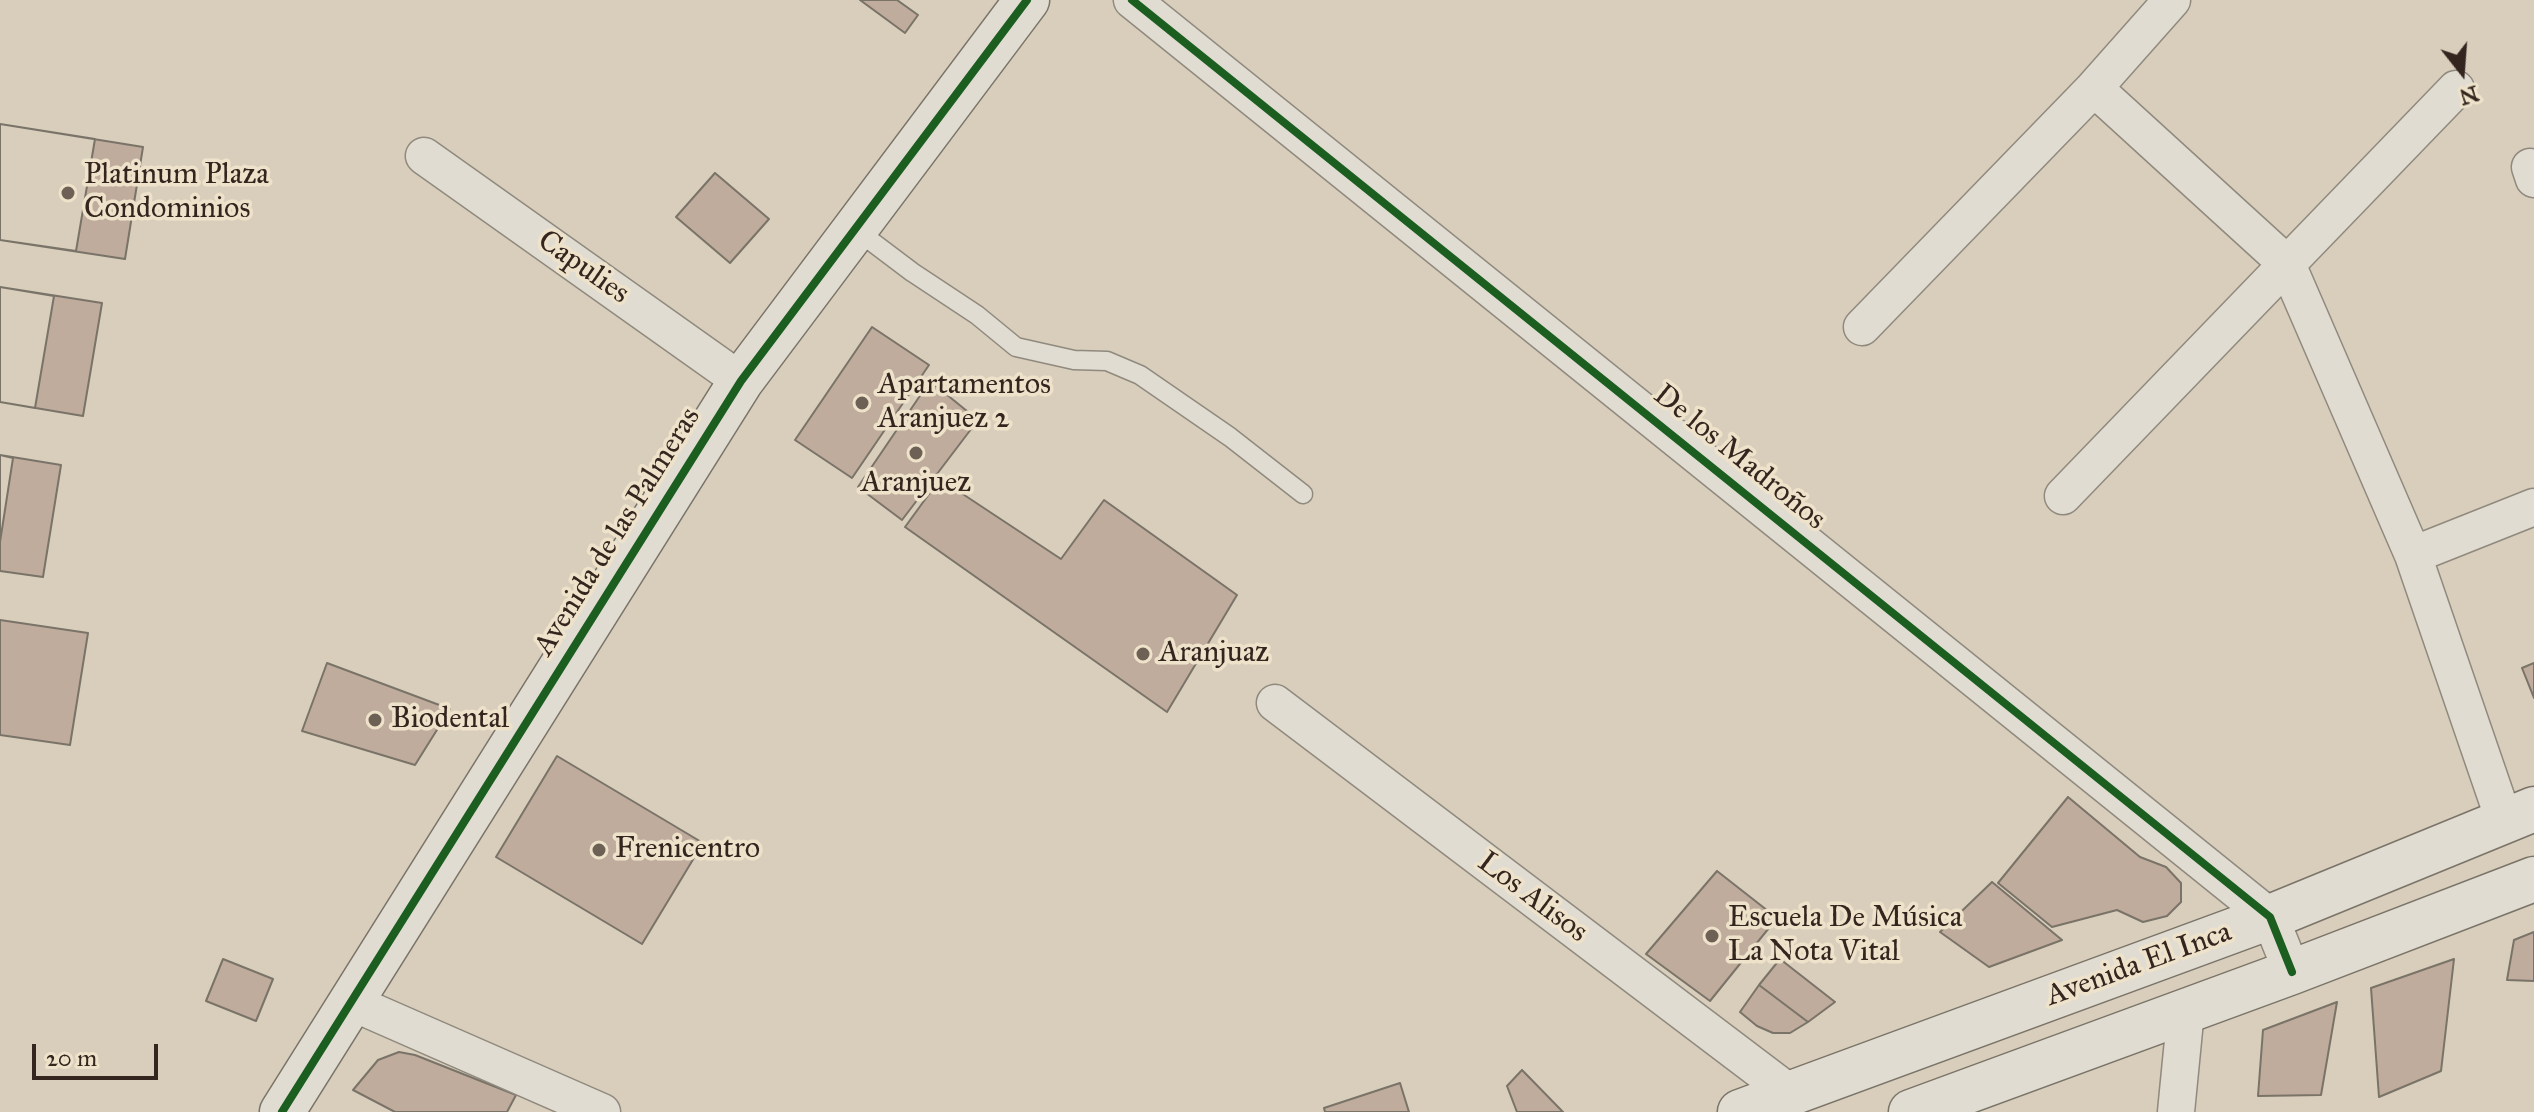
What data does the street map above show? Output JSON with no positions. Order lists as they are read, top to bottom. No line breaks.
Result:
{"streets":{"main road":["Avenida de las Palmeras","Avenida El Inca"],"street":["Capulies","De los Madroños","Los Alisos"]},"crossings":[["Capulies","Avenida de las Palmeras"],["De los Madroños","Avenida El Inca"],["Los Alisos","Avenida El Inca"]],"places":["Platinum Plaza Condominios","Apartamentos Aranjuez 2","Aranjuez","Aranjuaz","Biodental","Frenicentro","Escuela De Música La Nota Vital"],"scale_bar":"20 m","north":"bottom"}
